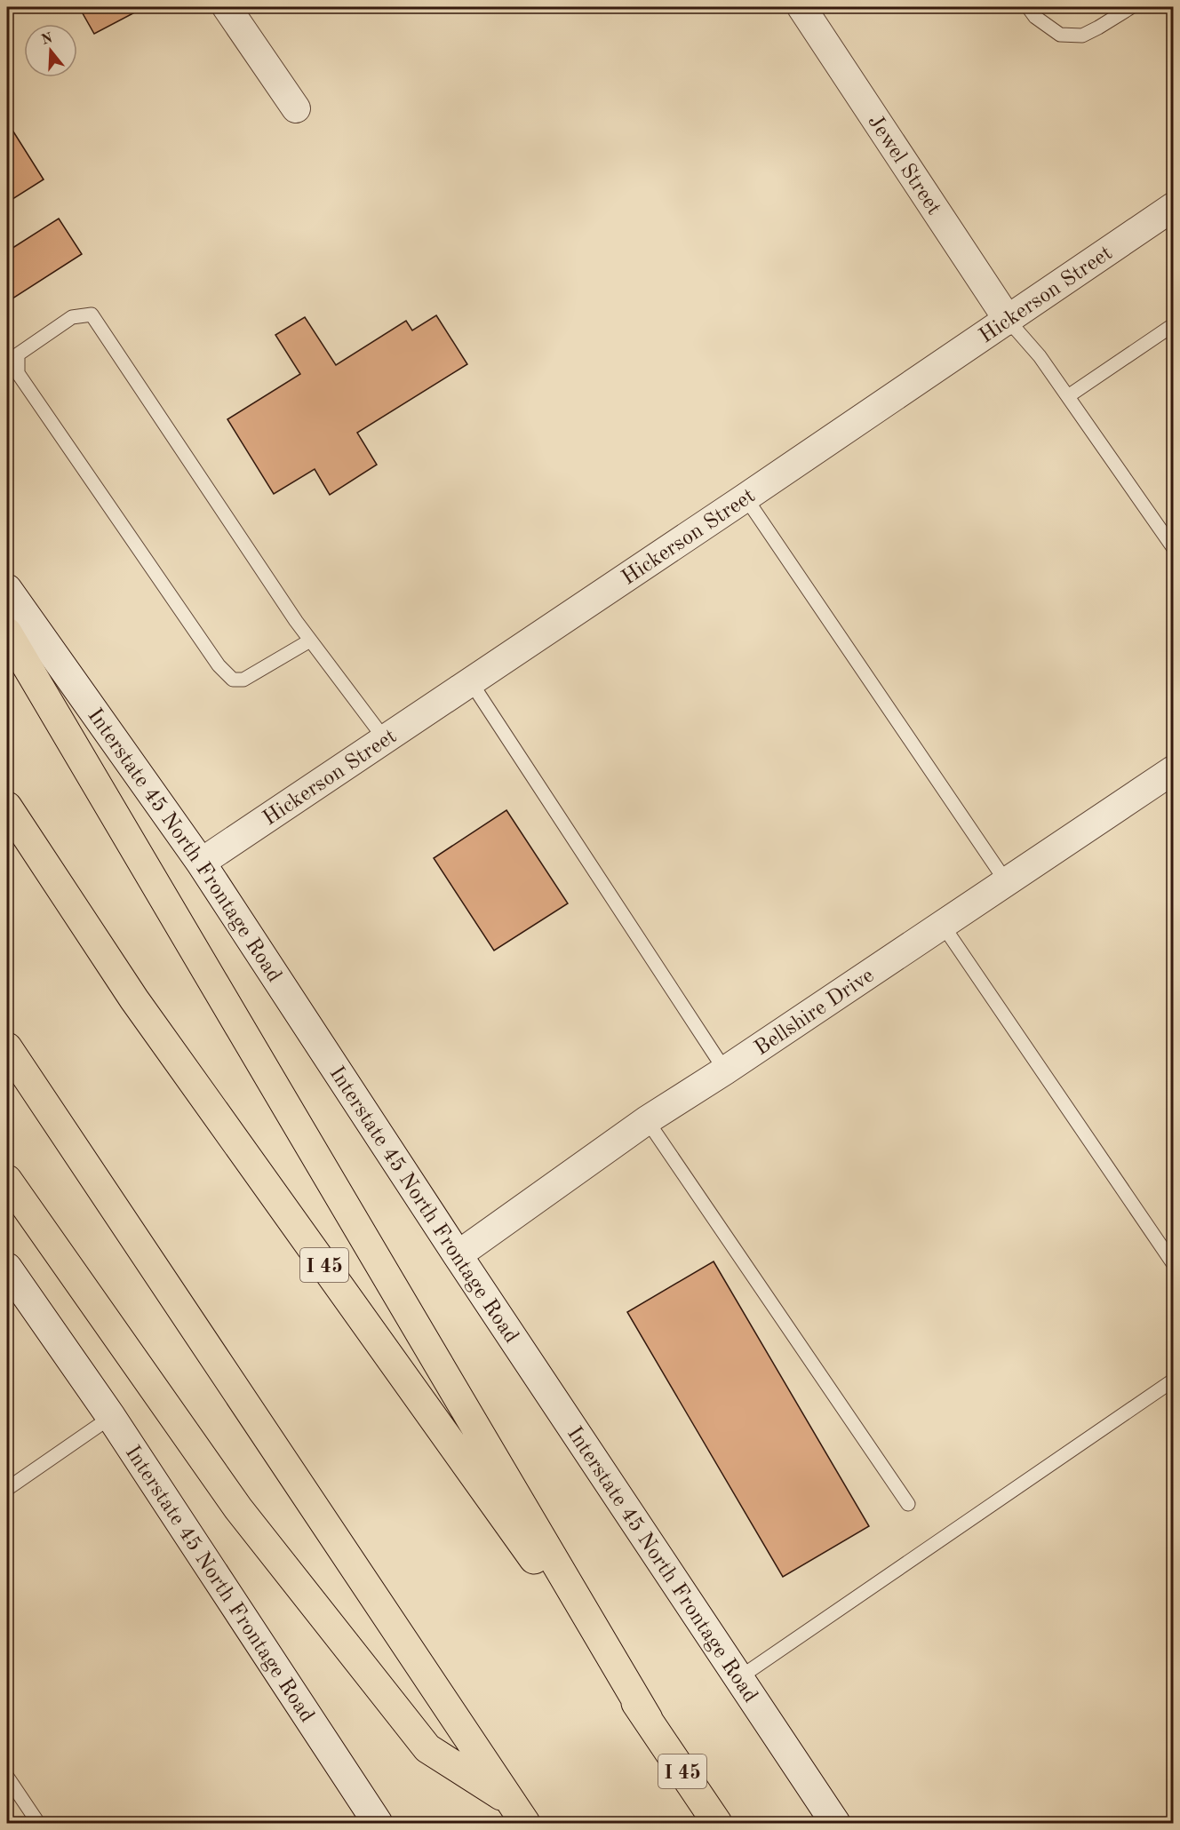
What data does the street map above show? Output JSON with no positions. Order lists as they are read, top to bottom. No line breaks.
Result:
{"streets":{"highway":["I 45"],"main road":["Interstate 45 North Frontage Road"],"street":["Jewel Street","Hickerson Street","Bellshire Drive"]},"crossings":[["Jewel Street","Hickerson Street"],["Hickerson Street","Interstate 45 North Frontage Road"],["Interstate 45 North Frontage Road","Bellshire Drive"]],"north":"top"}
